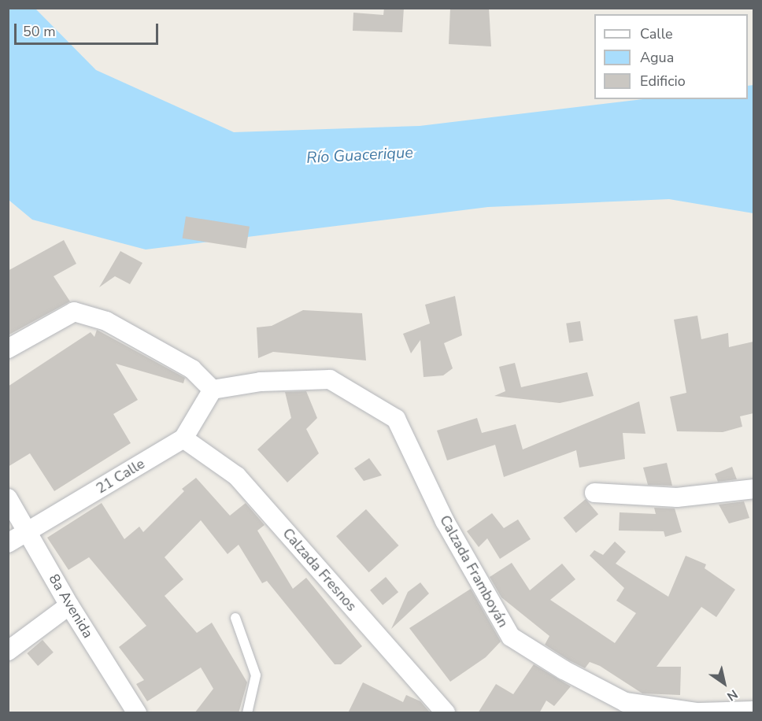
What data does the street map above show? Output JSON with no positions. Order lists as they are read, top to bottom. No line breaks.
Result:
{"streets":{"street":["21 Calle","Calzada Fresnos","Calzada Framboyán","8a Avenida"]},"crossings":[["21 Calle","Calzada Fresnos"],["21 Calle","Calzada Framboyán"],["21 Calle","8a Avenida"]],"water":["Río Guacerique"],"legend":["Calle","Agua","Edificio"],"scale_bar":"50 m","north":"bottom right"}
